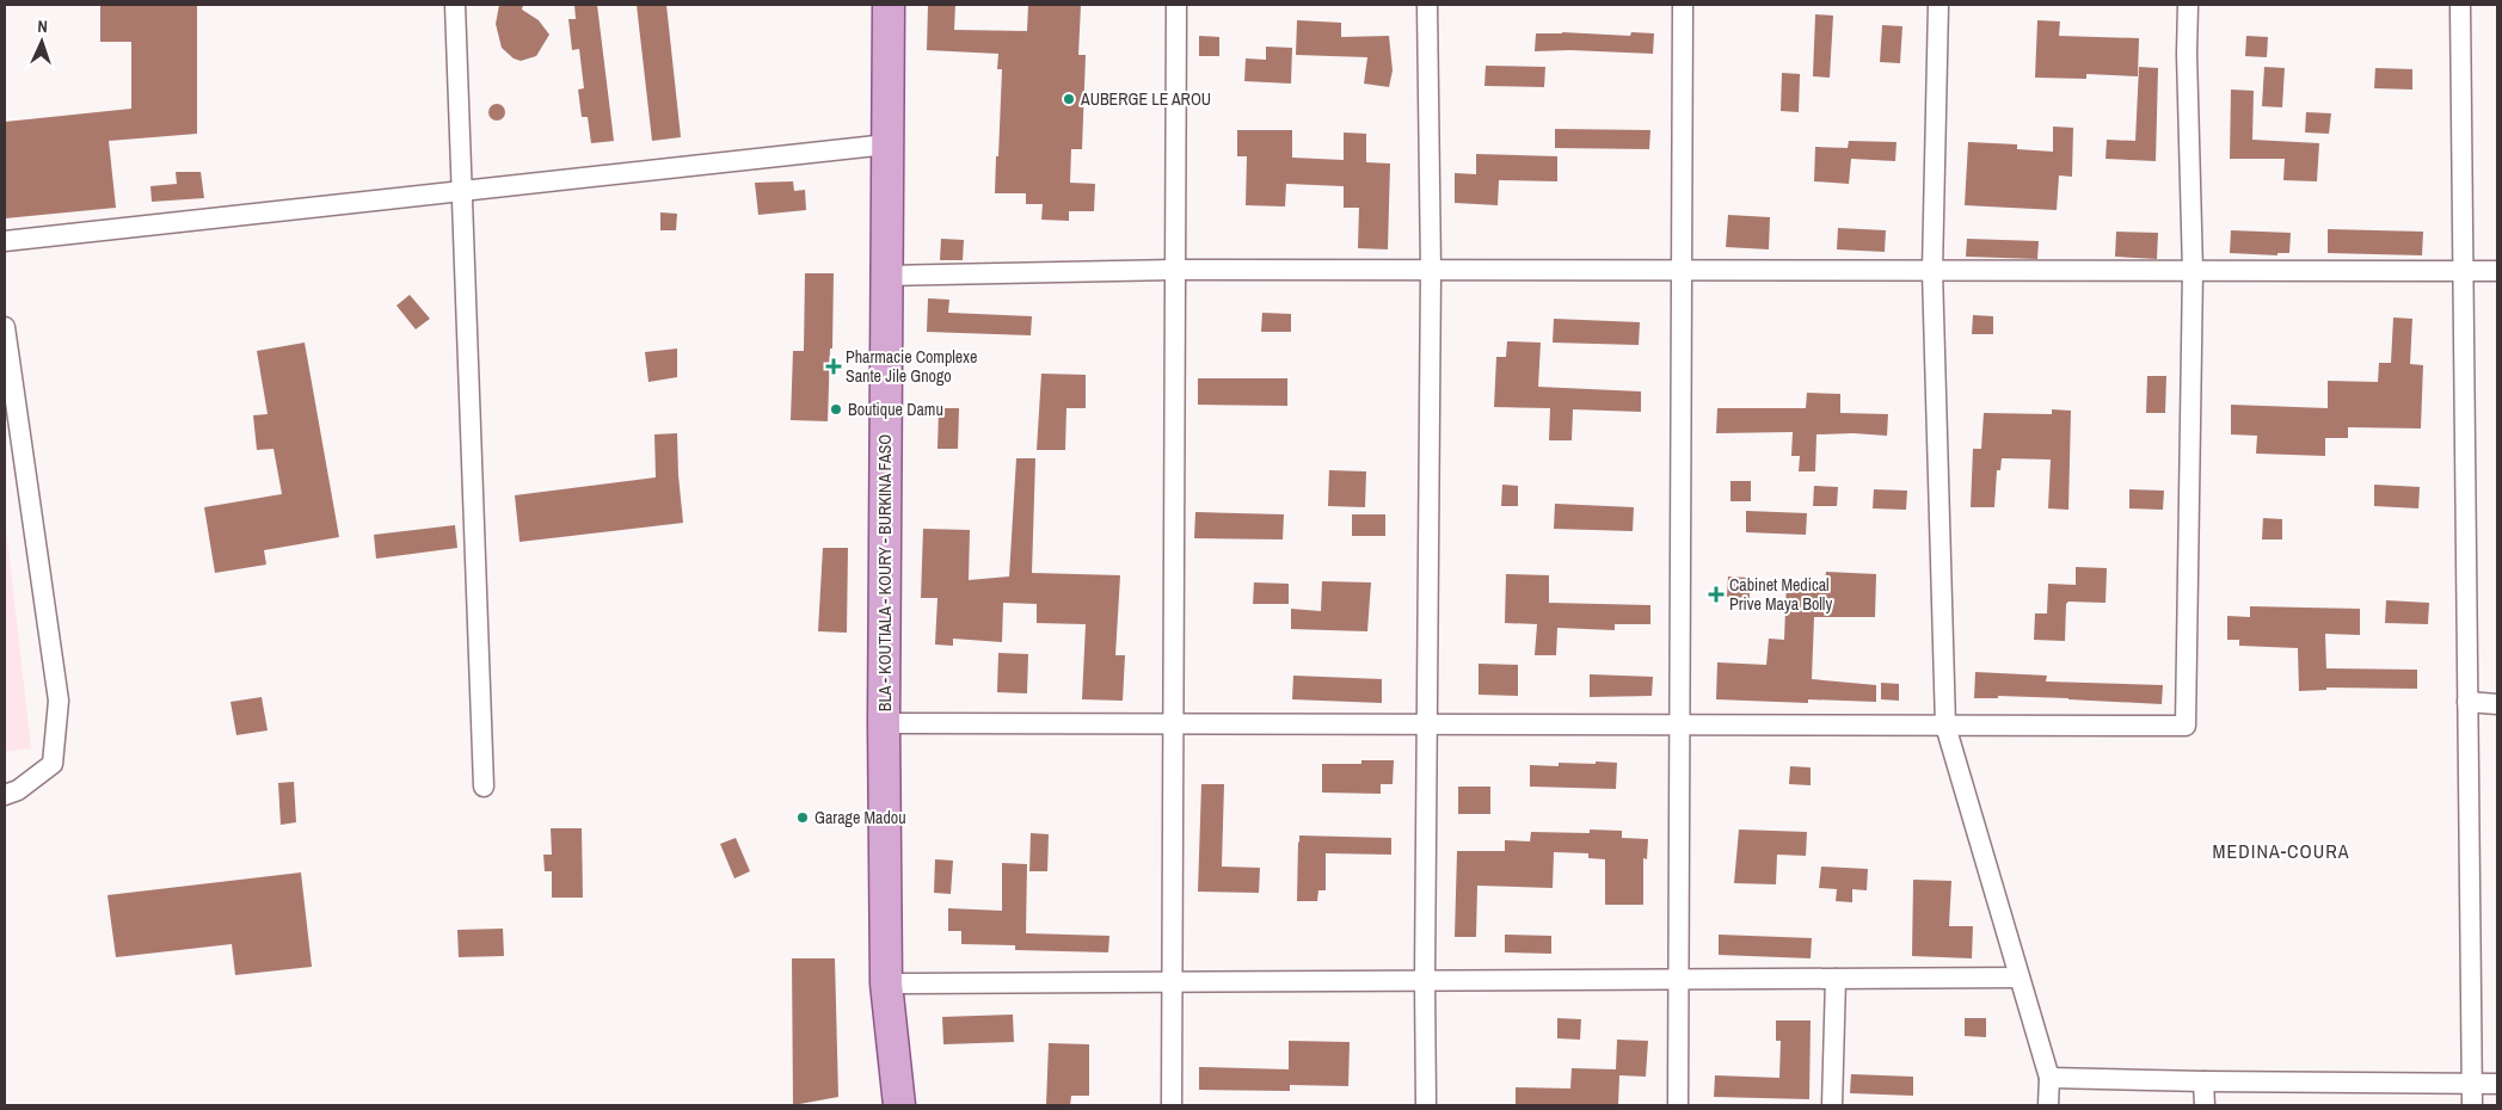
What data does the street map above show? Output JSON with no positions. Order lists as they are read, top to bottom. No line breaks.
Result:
{"streets":{"main road":["BLA - KOUTIALA - KOURY - BURKINA FASO"]},"districts":["MEDINA-COURA"],"places":{"other":["AUBERGE LE AROU","Boutique Damu","Garage Madou"],"health":["Pharmacie Complexe Sante Jile Gnogo","Cabinet Medical Prive Maya Bolly"]},"north":"top"}
